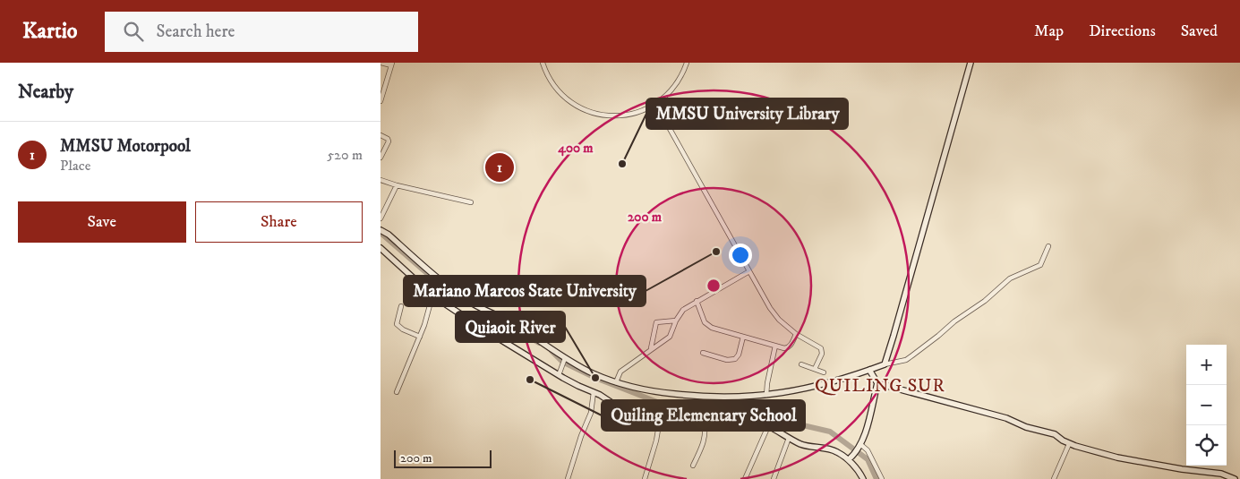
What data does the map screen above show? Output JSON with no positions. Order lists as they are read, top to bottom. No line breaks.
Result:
{"districts":["QUILING SUR"],"places":["MMSU University Library","Mariano Marcos State University","Quiaoit River","Quiling Elementary School"],"scale_bar":"200 m","page":{"header":"Kartio","search":"Search here","nav":["Map","Directions","Saved"],"heading":"Nearby","list":[{"mark":"1","name":"MMSU Motorpool","note":"Place","value":"520 m"}],"pins":"1","buttons":["Save","Share"],"map_buttons":["+","−"],"scale":"200 m"},"rings":["400 m","200 m"]}
